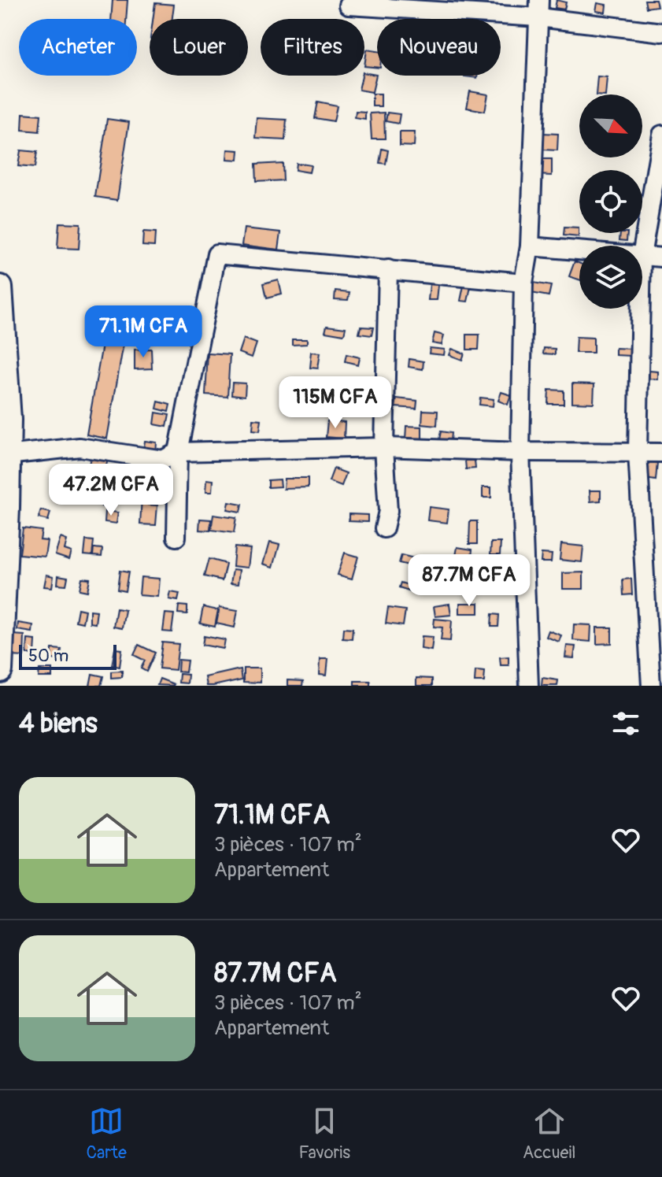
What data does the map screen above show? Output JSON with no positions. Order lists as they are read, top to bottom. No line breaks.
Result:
{"scale_bar":"50 m","north":"bottom right","page":{"chip":["Acheter","Louer","Filtres","Nouveau"],"price":["71.1M CFA","115M CFA","47.2M CFA","87.7M CFA"],"scale":"50 m","heading":"4 biens","list":[{"name":"71.1M CFA","note":"3 pièces · 107 m² · Appartement"},{"name":"87.7M CFA","note":"3 pièces · 107 m² · Appartement"}],"tabs":["Carte","Favoris","Accueil"]}}
